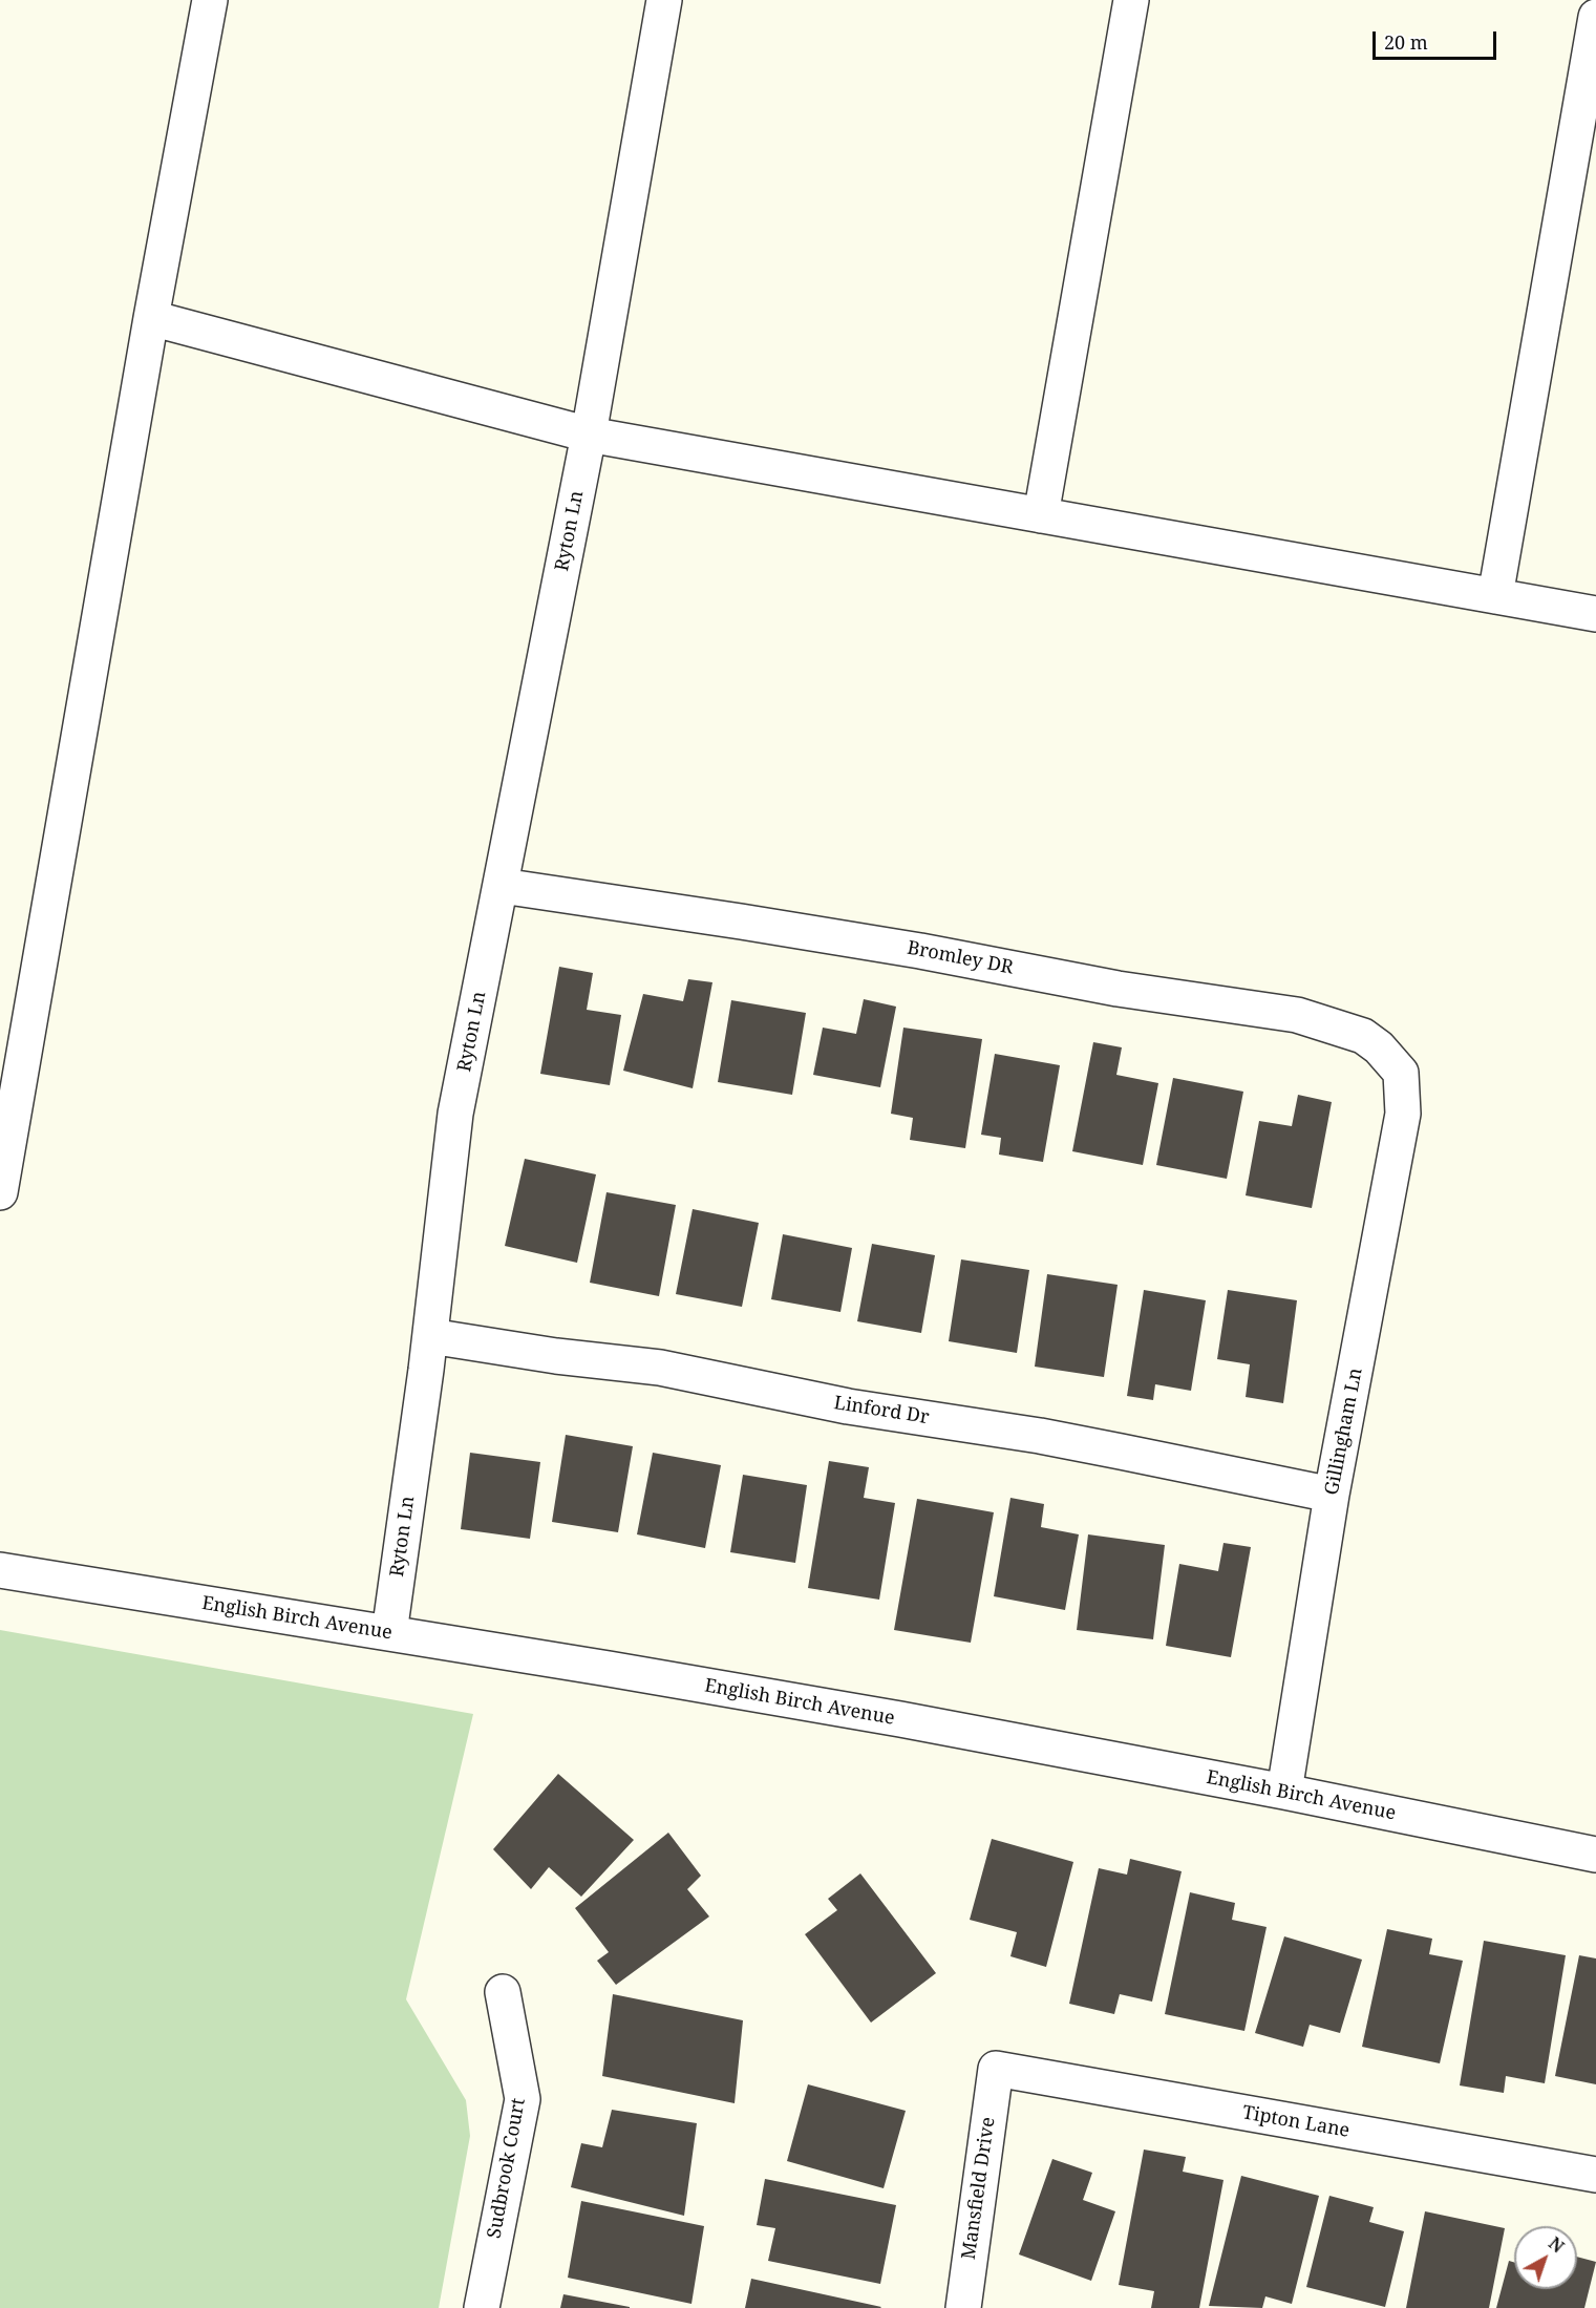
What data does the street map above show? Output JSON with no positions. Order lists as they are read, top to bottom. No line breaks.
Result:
{"streets":{"street":["Ryton Ln","Bromley DR","Linford Dr","Gillingham Ln","English Birch Avenue","Tipton Lane","Sudbrook Court","Mansfield Drive"]},"crossings":[["Ryton Ln","Bromley DR"],["Ryton Ln","Linford Dr"],["Ryton Ln","English Birch Avenue"],["Bromley DR","Gillingham Ln"],["Linford Dr","Gillingham Ln"],["Gillingham Ln","English Birch Avenue"],["Tipton Lane","Mansfield Drive"]],"scale_bar":"20 m","north":"top right"}
